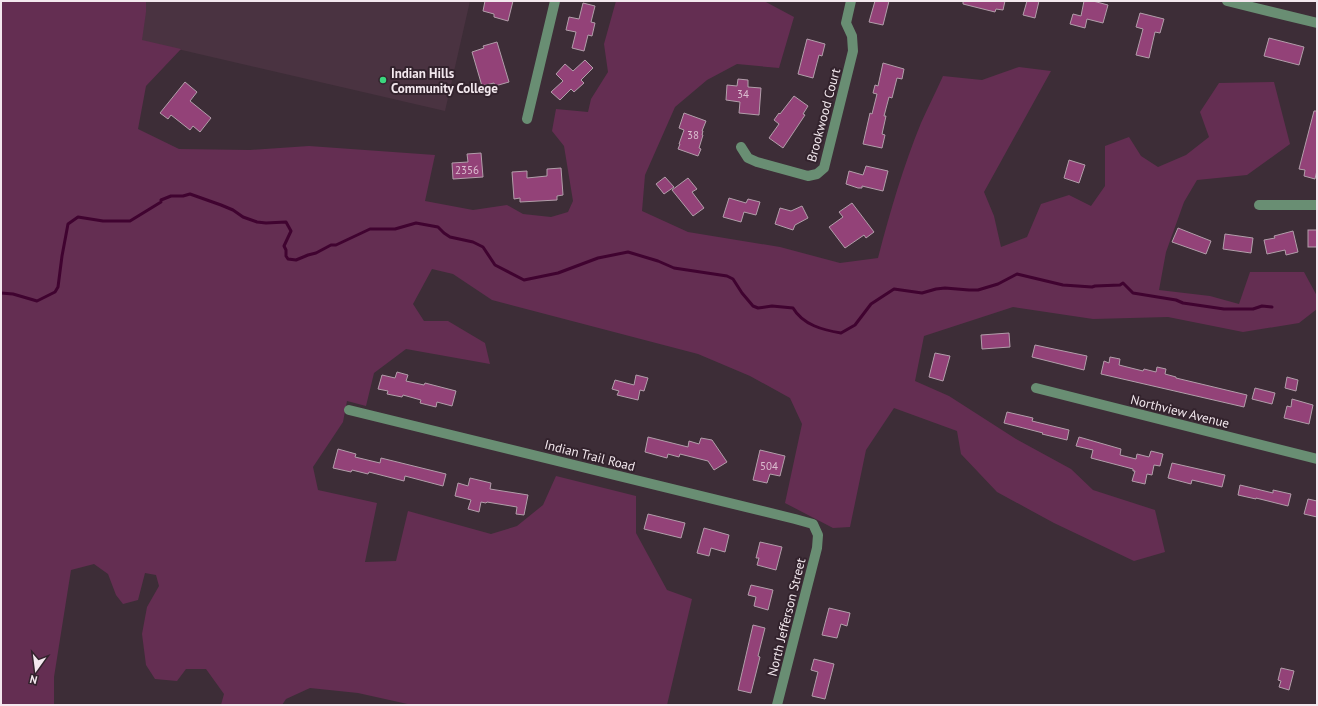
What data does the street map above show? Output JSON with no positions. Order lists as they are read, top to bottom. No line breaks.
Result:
{"streets":{"street":["Brookwood Court","Northview Avenue","Indian Trail Road","North Jefferson Street"]},"crossings":[["Indian Trail Road","North Jefferson Street"]],"places":["Indian Hills Community College"],"house_numbers":["34","38","2356","504"],"north":"bottom"}
